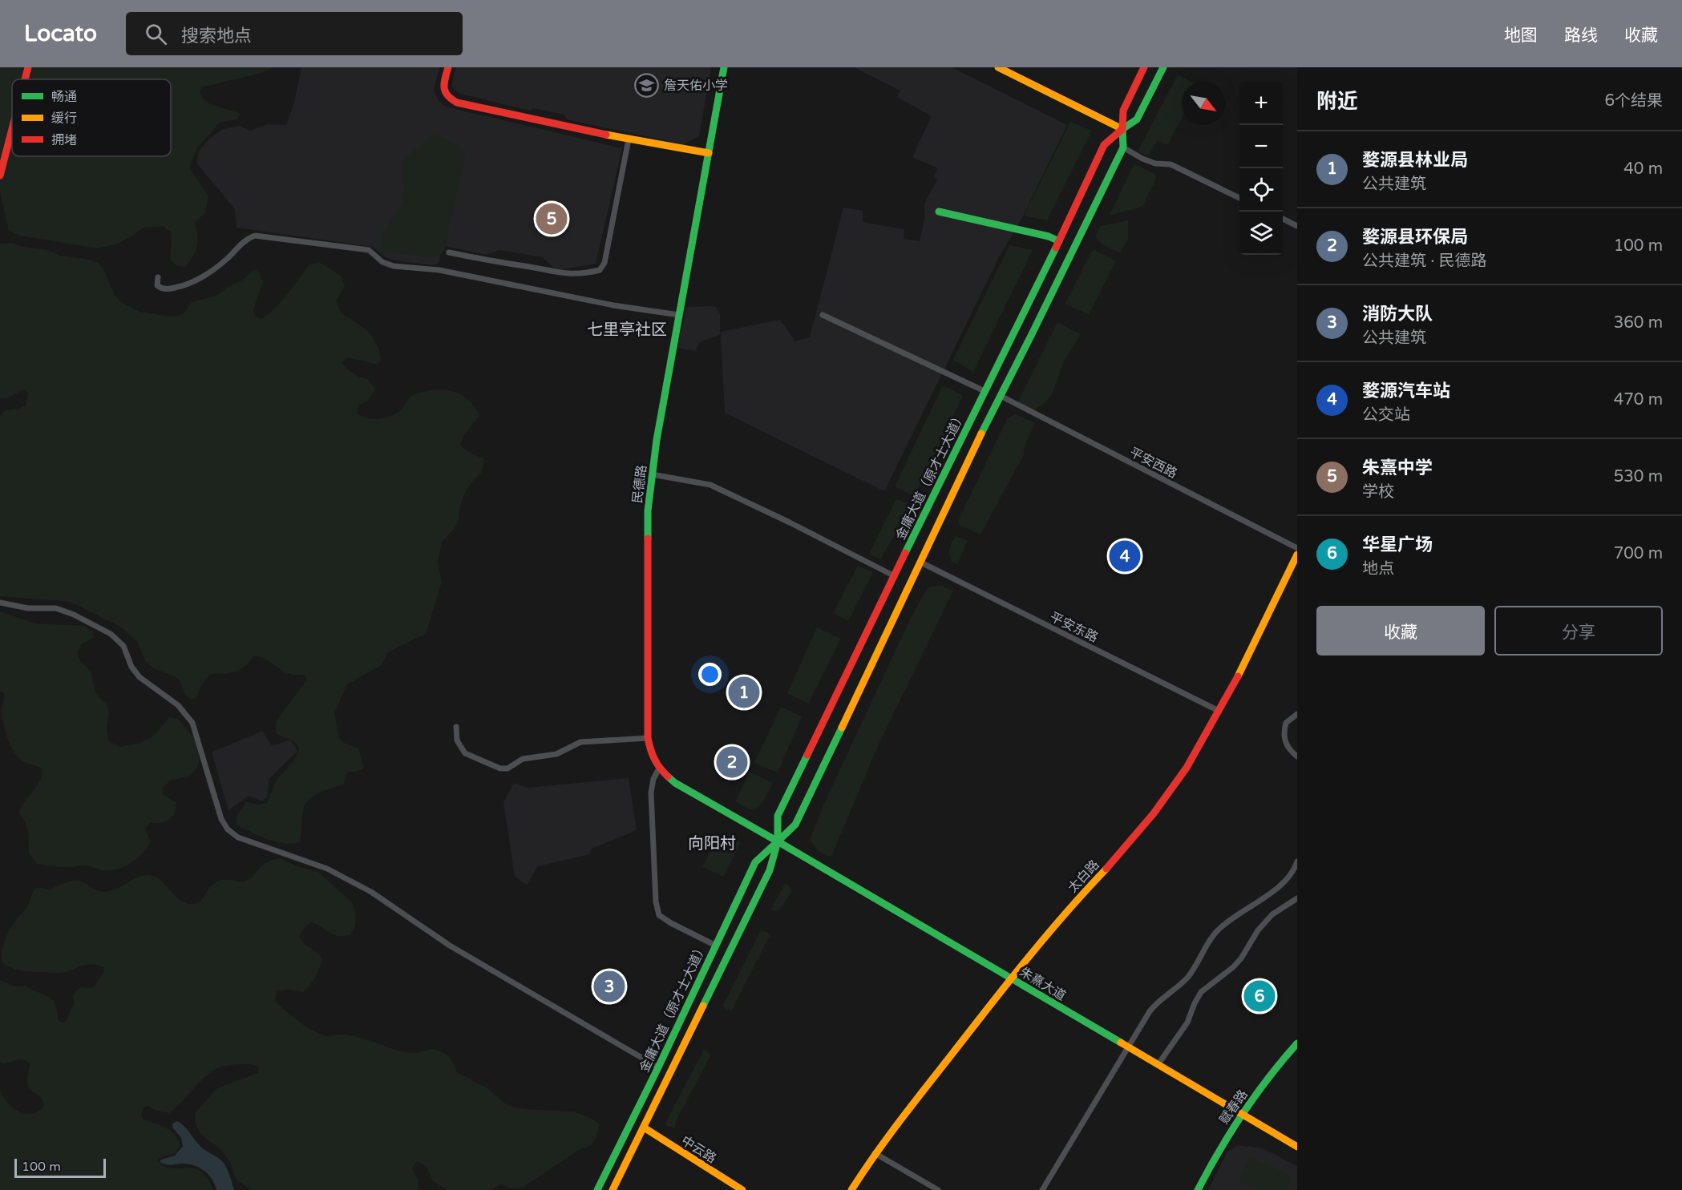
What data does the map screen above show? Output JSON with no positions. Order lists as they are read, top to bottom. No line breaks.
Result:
{"streets":{"main road":["金庸大道（原才士大道）","民德路","太白路","朱熹大道","赋春路","中云路"],"street":["平安西路","平安东路"]},"crossings":[["平安西路","金庸大道（原才士大道）"],["金庸大道（原才士大道）","民德路"],["金庸大道（原才士大道）","平安东路"],["金庸大道（原才士大道）","朱熹大道"],["金庸大道（原才士大道）","中云路"],["民德路","朱熹大道"],["平安东路","太白路"],["太白路","朱熹大道"],["朱熹大道","赋春路"]],"districts":["七里亭社区","向阳村"],"places":{"school or university":["詹天佑小学"]},"legend":["畅通","缓行","拥堵"],"scale_bar":"100 m","north":"bottom right","page":{"header":"Locato","search":"搜索地点","nav":["地图","路线","收藏"],"heading":["附近","6个结果"],"map_buttons":["+","−"],"list":[{"mark":"1","name":"婺源县林业局","note":"公共建筑","value":"40 m"},{"mark":"2","name":"婺源县环保局","note":"公共建筑 · 民德路","value":"100 m"},{"mark":"3","name":"消防大队","note":"公共建筑","value":"360 m"},{"mark":"4","name":"婺源汽车站","note":"公交站","value":"470 m"},{"mark":"5","name":"朱熹中学","note":"学校","value":"530 m"},{"mark":"6","name":"华星广场","note":"地点","value":"700 m"}],"pins":["5","4","1","2","3","6"],"buttons":["收藏","分享"],"scale":"100 m"}}
